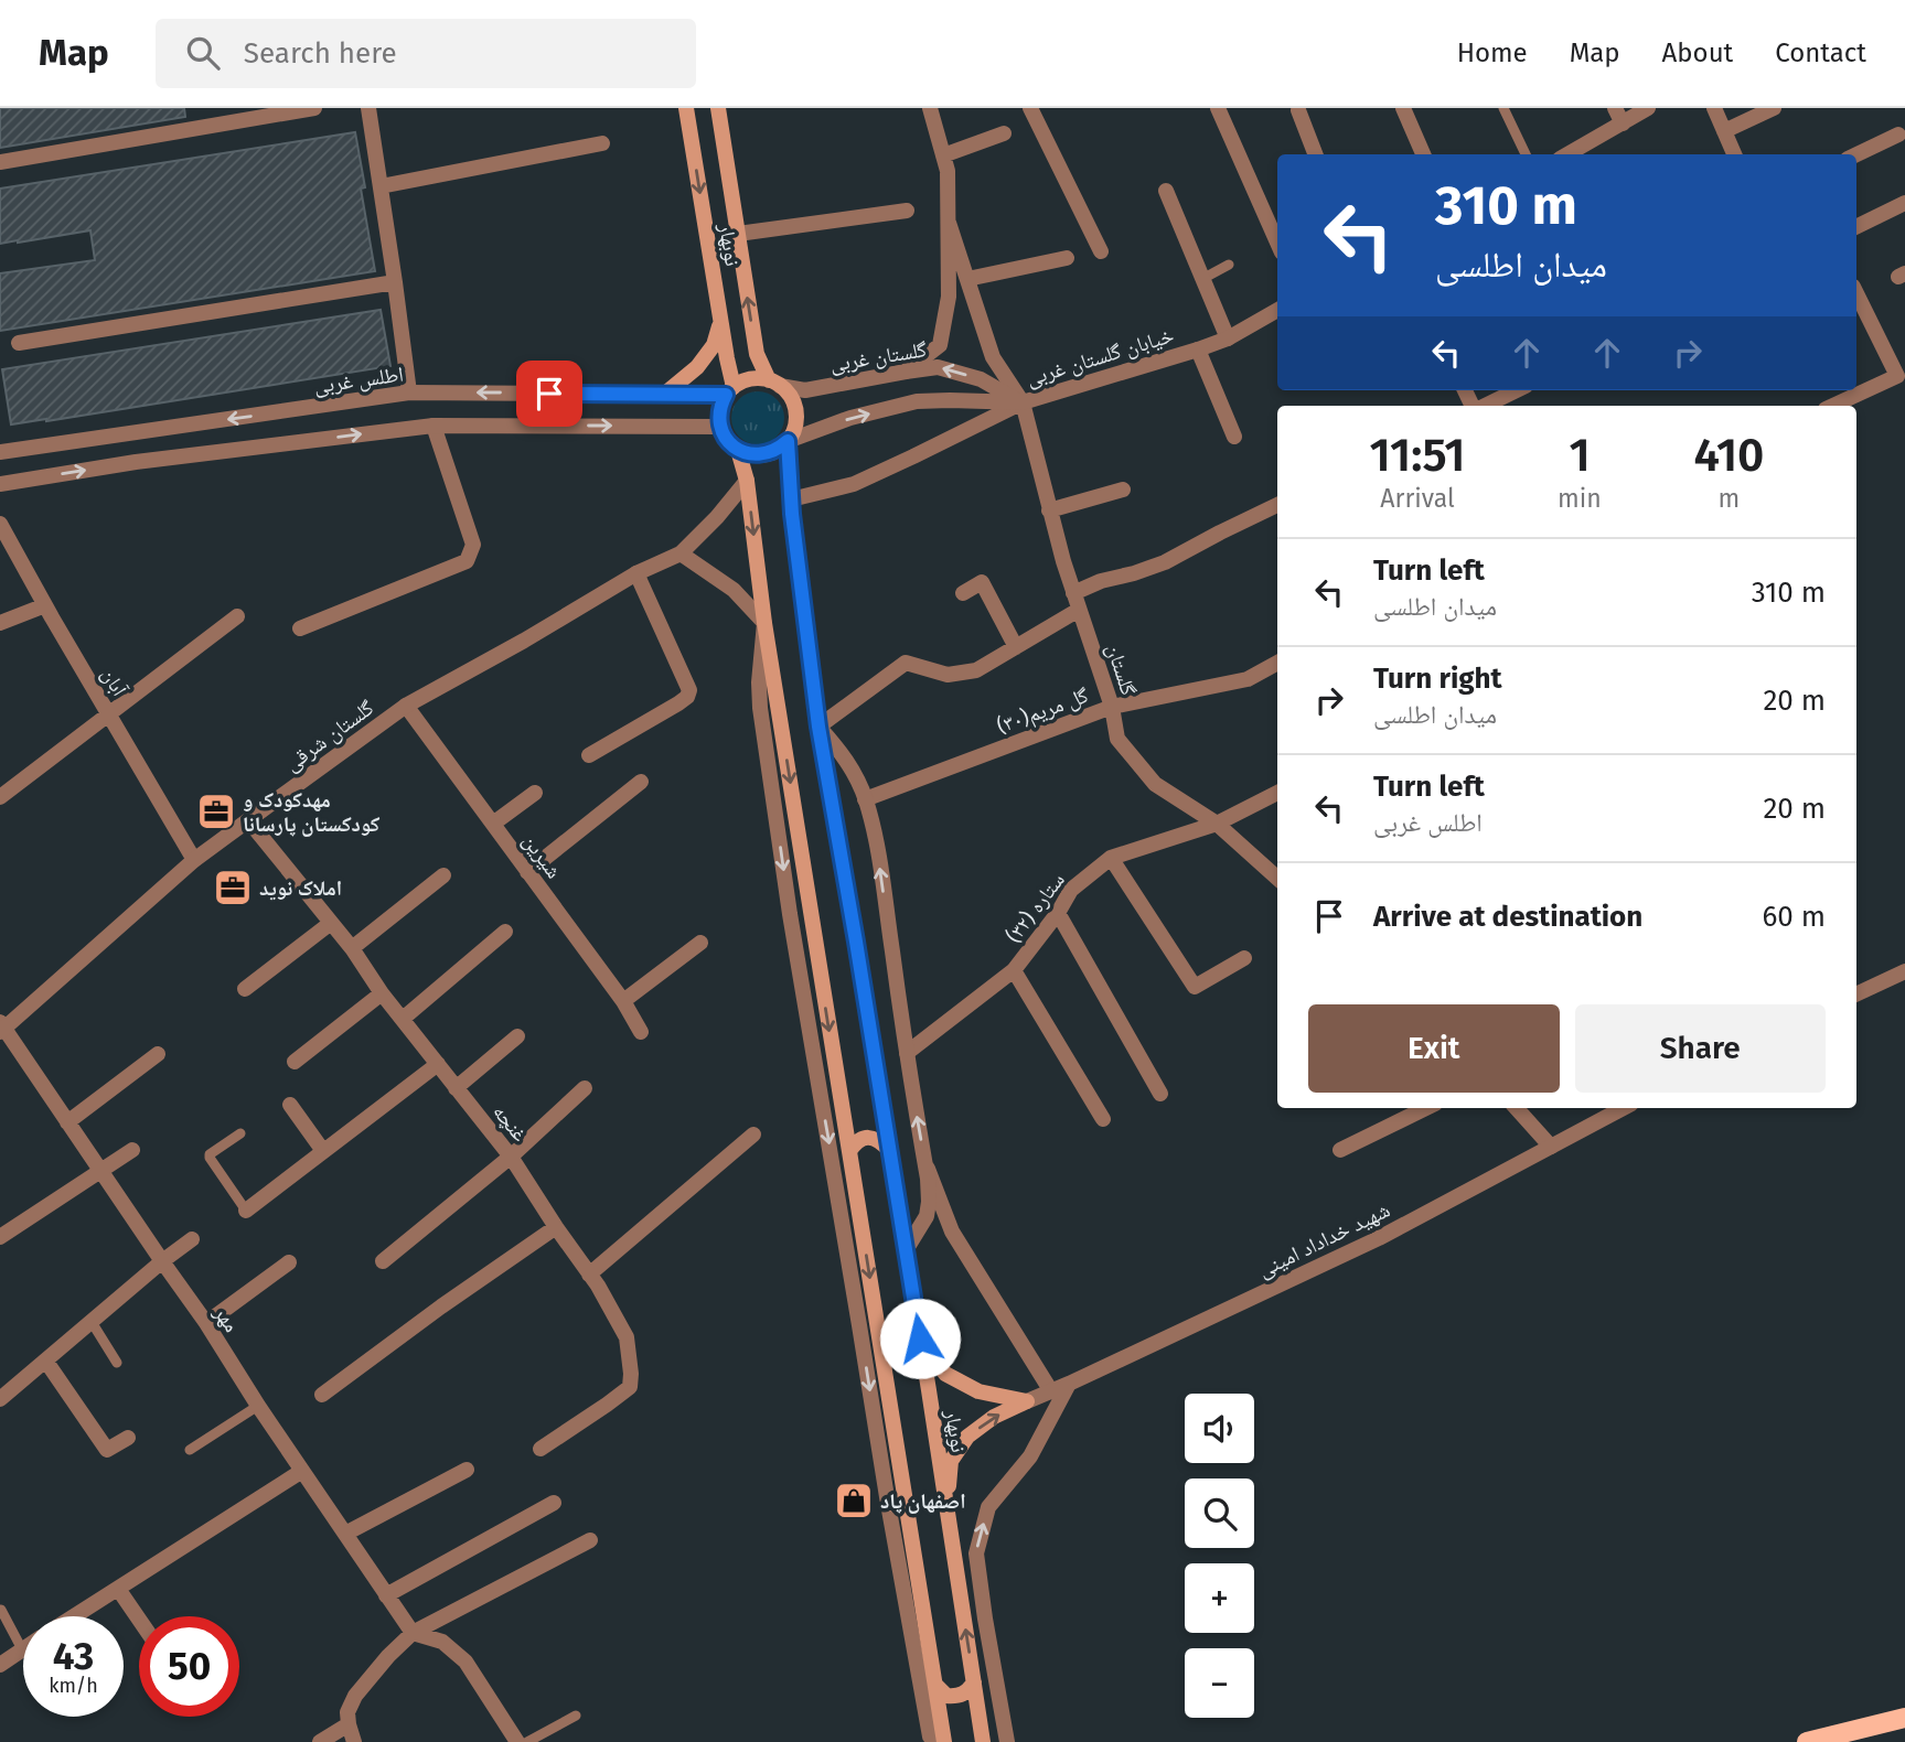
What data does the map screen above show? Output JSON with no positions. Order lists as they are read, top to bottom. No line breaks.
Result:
{"streets":{"main road":["نوبهار"],"street":["گلستان غربی","خیابان گلستان غربی","اطلس غربی","گلستان","آبان","گل مریم(۳۰)","گلستان شرقی","شیرین","ستاره (۳۲)","غنچه","شهید خداداد امینی","مهر"]},"crossings":[["نوبهار","گلستان غربی"],["نوبهار","خیابان گلستان غربی"],["نوبهار","اطلس غربی"],["گلستان غربی","خیابان گلستان غربی"],["گلستان غربی","اطلس غربی"],["گلستان غربی","گلستان"],["خیابان گلستان غربی","اطلس غربی"],["خیابان گلستان غربی","گلستان"],["گلستان","گل مریم(۳۰)"],["گلستان","ستاره (۳۲)"],["آبان","گلستان شرقی"],["گلستان شرقی","شیرین"],["گلستان شرقی","غنچه"],["گلستان شرقی","مهر"]],"one_way":["گلستان غربی"],"places":{"office":["مهدکودک و کودکستان پارسانا","املاک نوید"],"shop":["اصفهان پاد"]},"page":{"header":"Map","search":"Search here","nav":["Home","Map","About","Contact"],"turn":["310 m","میدان اطلسی"],"eta":["11:51","Arrival","1","min","410","m"],"list":[{"name":"Turn left","note":"میدان اطلسی","value":"310 m"},{"name":"Turn right","note":"میدان اطلسی","value":"20 m"},{"name":"Turn left","note":"اطلس غربی","value":"20 m"},{"name":"Arrive at destination","value":"60 m"}],"buttons":["Exit","Share"],"map_buttons":["+","−"],"speed":"43 km/h","limit":"50"}}
